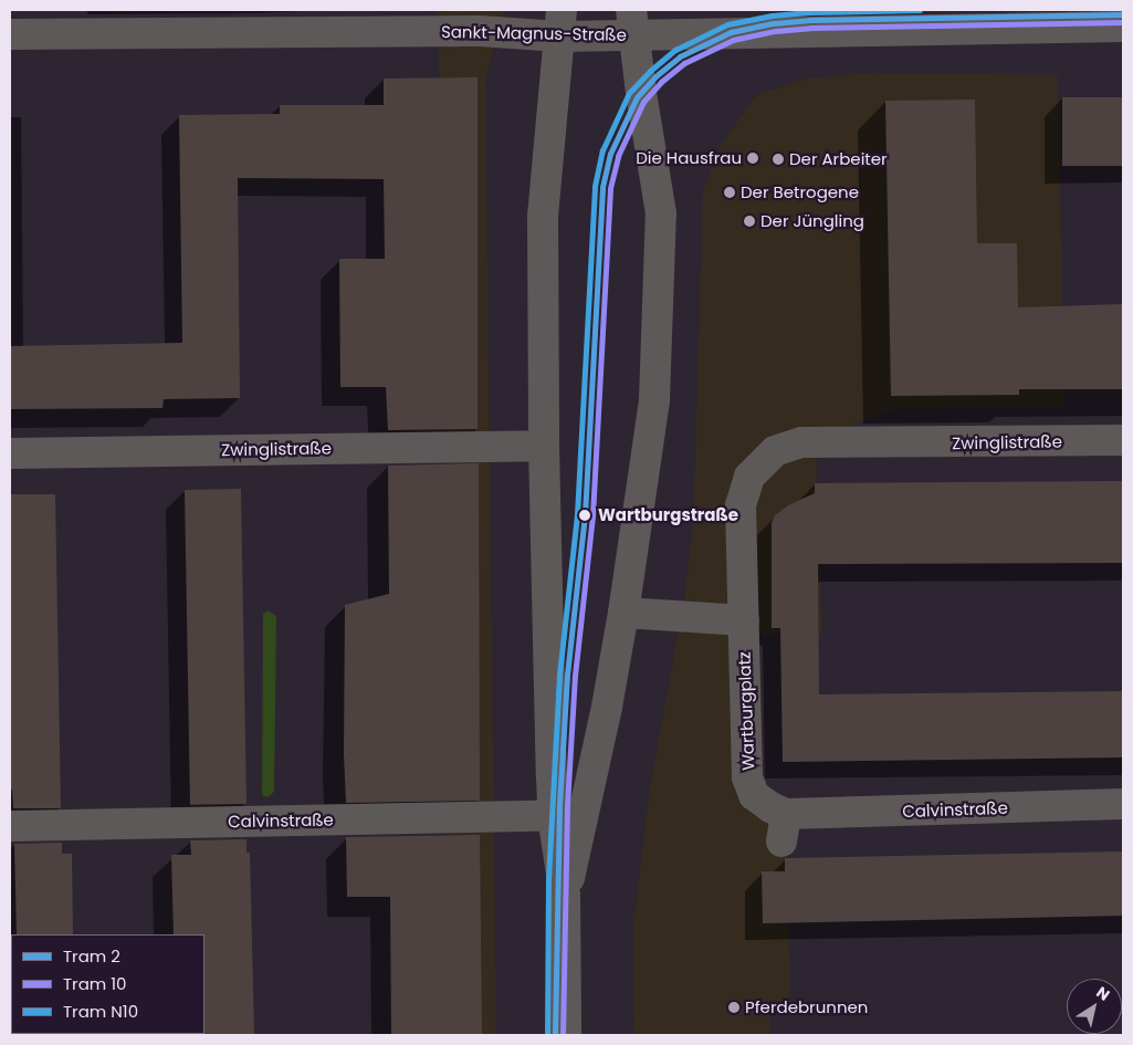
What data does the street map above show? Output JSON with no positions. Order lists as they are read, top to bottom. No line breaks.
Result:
{"streets":{"street":["Sankt-Magnus-Straße","Zwinglistraße","Wartburgplatz","Calvinstraße"]},"crossings":[["Zwinglistraße","Wartburgplatz"],["Wartburgplatz","Calvinstraße"]],"places":["Die Hausfrau","Der Arbeiter","Der Betrogene","Der Jüngling","Wartburgstraße","Pferdebrunnen"],"lines":["tram line N10","tram line 2","tram line 10"],"legend":["Tram 2","Tram 10","Tram N10"],"north":"top right"}
